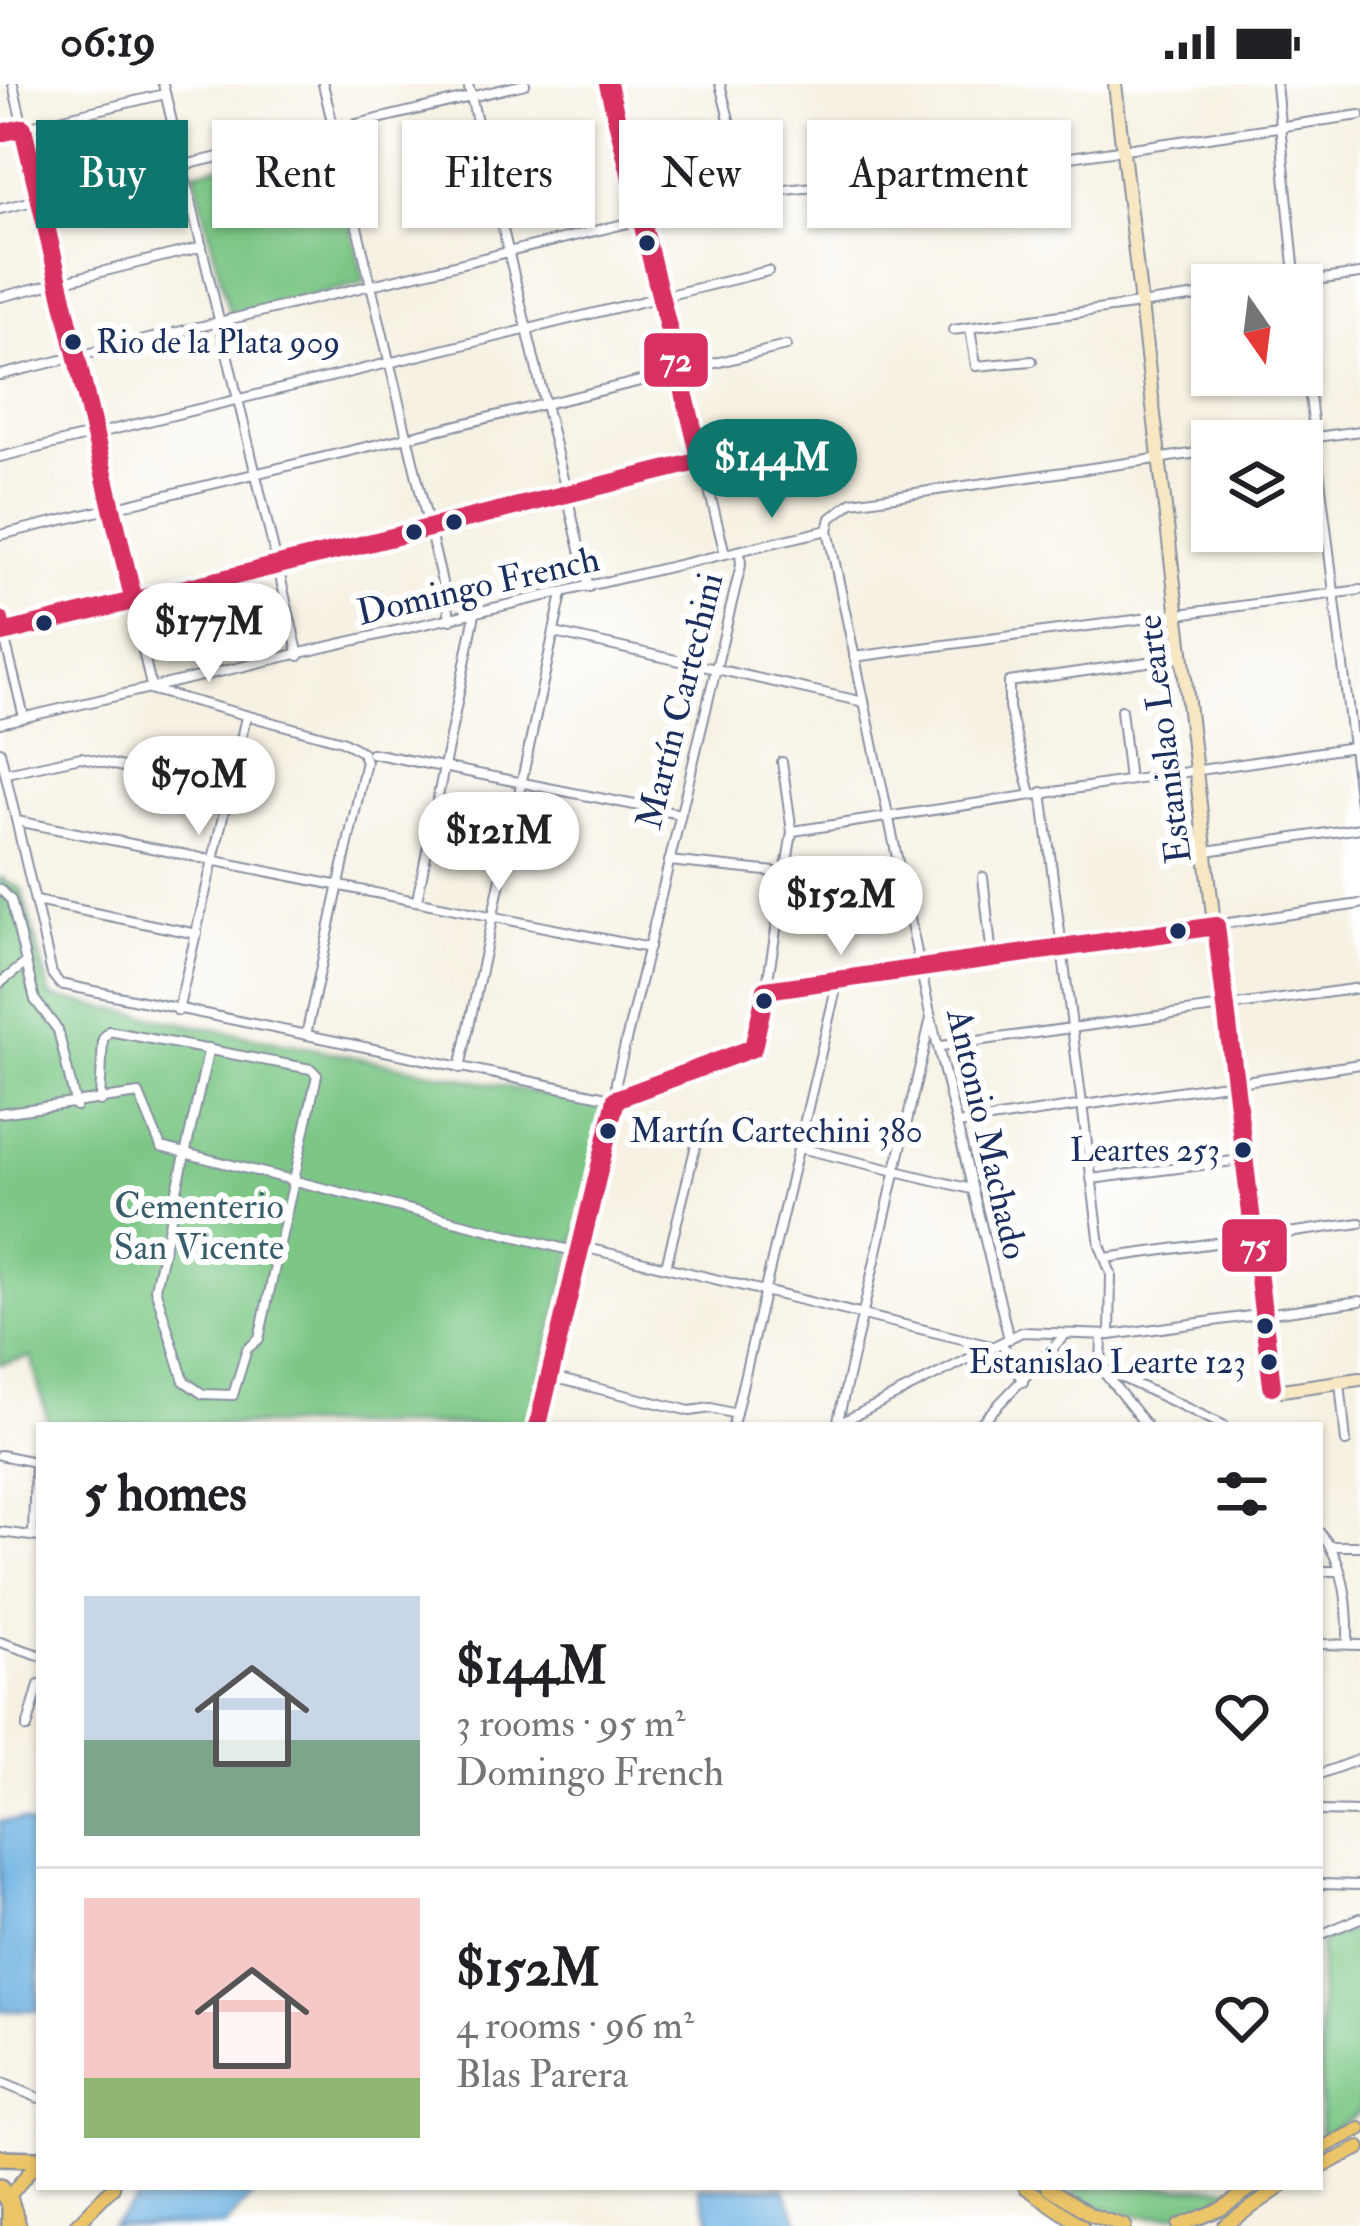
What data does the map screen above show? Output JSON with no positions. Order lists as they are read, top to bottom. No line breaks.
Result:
{"streets":{"street":["Domingo French","Martín Cartechini","Estanislao Learte","Antonio Machado"]},"crossings":[["Domingo French","Martín Cartechini"],["Domingo French","Antonio Machado"],["Estanislao Learte","Antonio Machado"]],"parks":["Cementerio San Vicente"],"places":["Rio de la Plata 909","Martín Cartechini 380","Leartes 253","Estanislao Learte 123"],"lines":["transit line 72","transit line 75"],"north":"bottom","page":{"status":"06:19","chip":["Buy","Rent","Filters","New","Apartment"],"price":["$144M","$177M","$70M","$121M","$152M"],"heading":"5 homes","list":[{"name":"$144M","note":"3 rooms · 95 m² · Domingo French"},{"name":"$152M","note":"4 rooms · 96 m² · Blas Parera"}]}}
